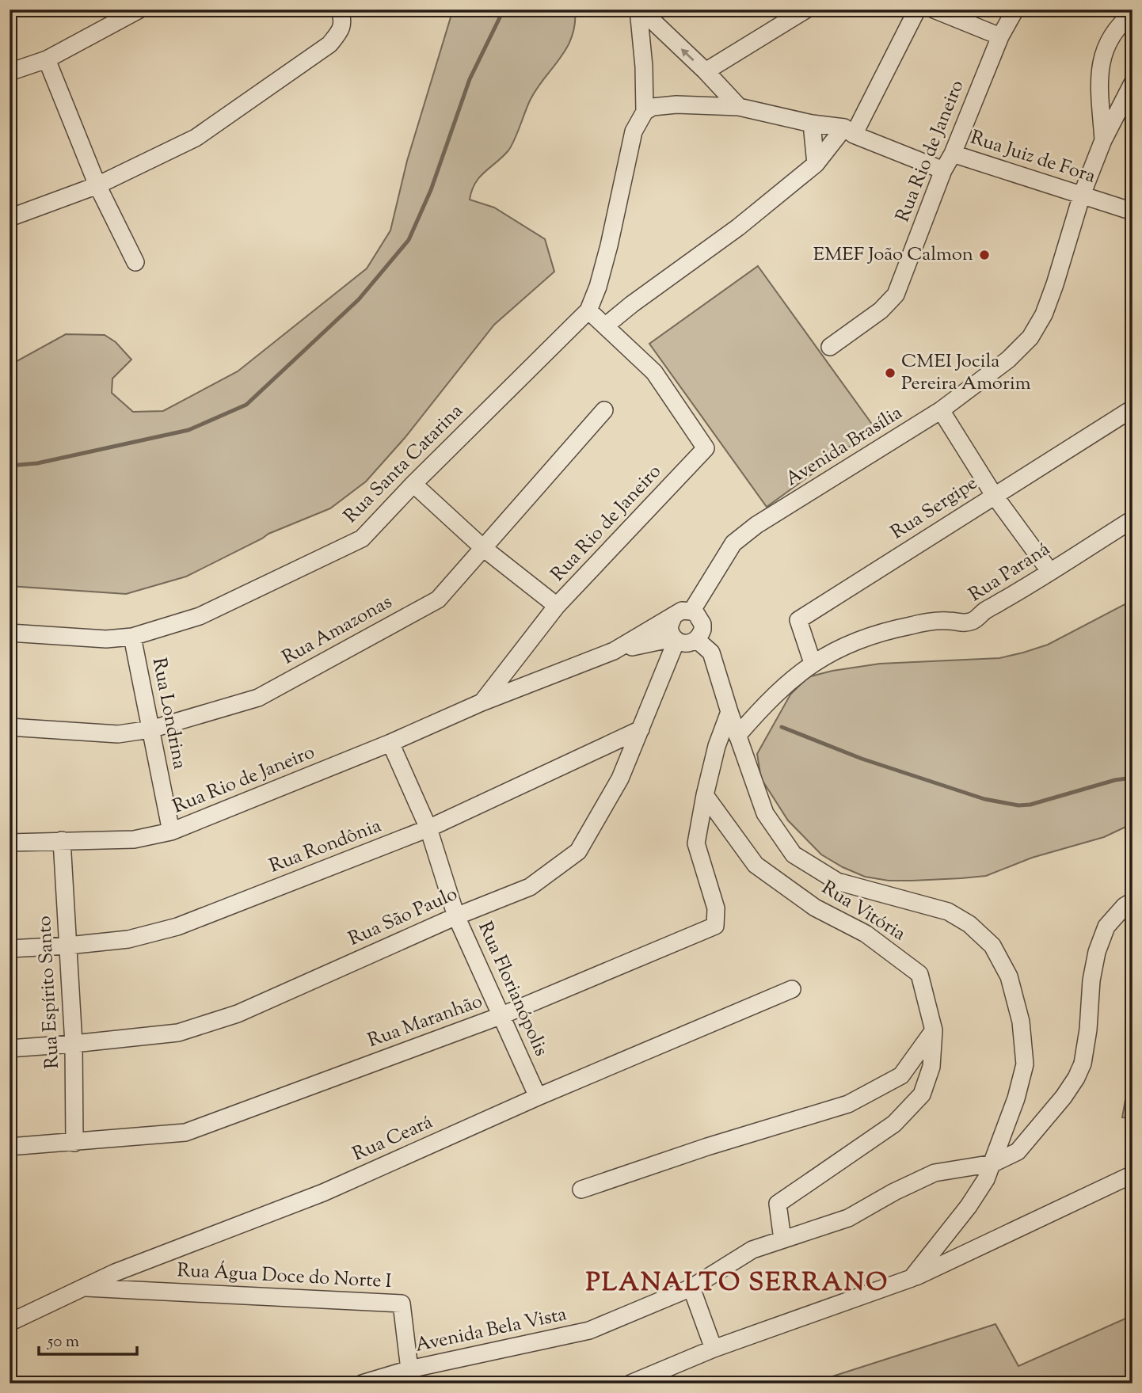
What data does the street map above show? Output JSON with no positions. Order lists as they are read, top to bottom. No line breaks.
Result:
{"streets":{"street":["Rua Rio de Janeiro","Rua Juiz de Fora","Avenida Brasília","Rua Santa Catarina","Rua Sergipe","Rua Paraná","Rua Amazonas","Rua Londrina","Rua Rondônia","Rua Vitória","Rua São Paulo","Rua Florianópolis","Rua Espírito Santo","Rua Maranhão","Rua Ceará","Rua Água Doce do Norte I","Avenida Bela Vista"]},"crossings":[["Rua Rio de Janeiro","Rua Juiz de Fora"],["Rua Rio de Janeiro","Avenida Brasília"],["Rua Rio de Janeiro","Rua Londrina"],["Rua Rio de Janeiro","Rua São Paulo"],["Rua Rio de Janeiro","Rua Florianópolis"],["Rua Rio de Janeiro","Rua Espírito Santo"],["Rua Juiz de Fora","Avenida Brasília"],["Avenida Brasília","Rua São Paulo"],["Rua Santa Catarina","Rua Londrina"],["Rua Sergipe","Rua Paraná"],["Rua Amazonas","Rua Londrina"],["Rua Rondônia","Rua São Paulo"],["Rua Rondônia","Rua Florianópolis"],["Rua Rondônia","Rua Espírito Santo"],["Rua Vitória","Rua Maranhão"],["Rua Vitória","Avenida Bela Vista"],["Rua São Paulo","Rua Florianópolis"],["Rua São Paulo","Rua Espírito Santo"],["Rua Florianópolis","Rua Maranhão"],["Rua Florianópolis","Rua Ceará"],["Rua Espírito Santo","Rua Maranhão"],["Rua Ceará","Rua Água Doce do Norte I"],["Rua Água Doce do Norte I","Avenida Bela Vista"]],"districts":["PLANALTO SERRANO"],"places":["EMEF João Calmon","CMEI Jocila Pereira Amorim"],"scale_bar":"50 m"}
